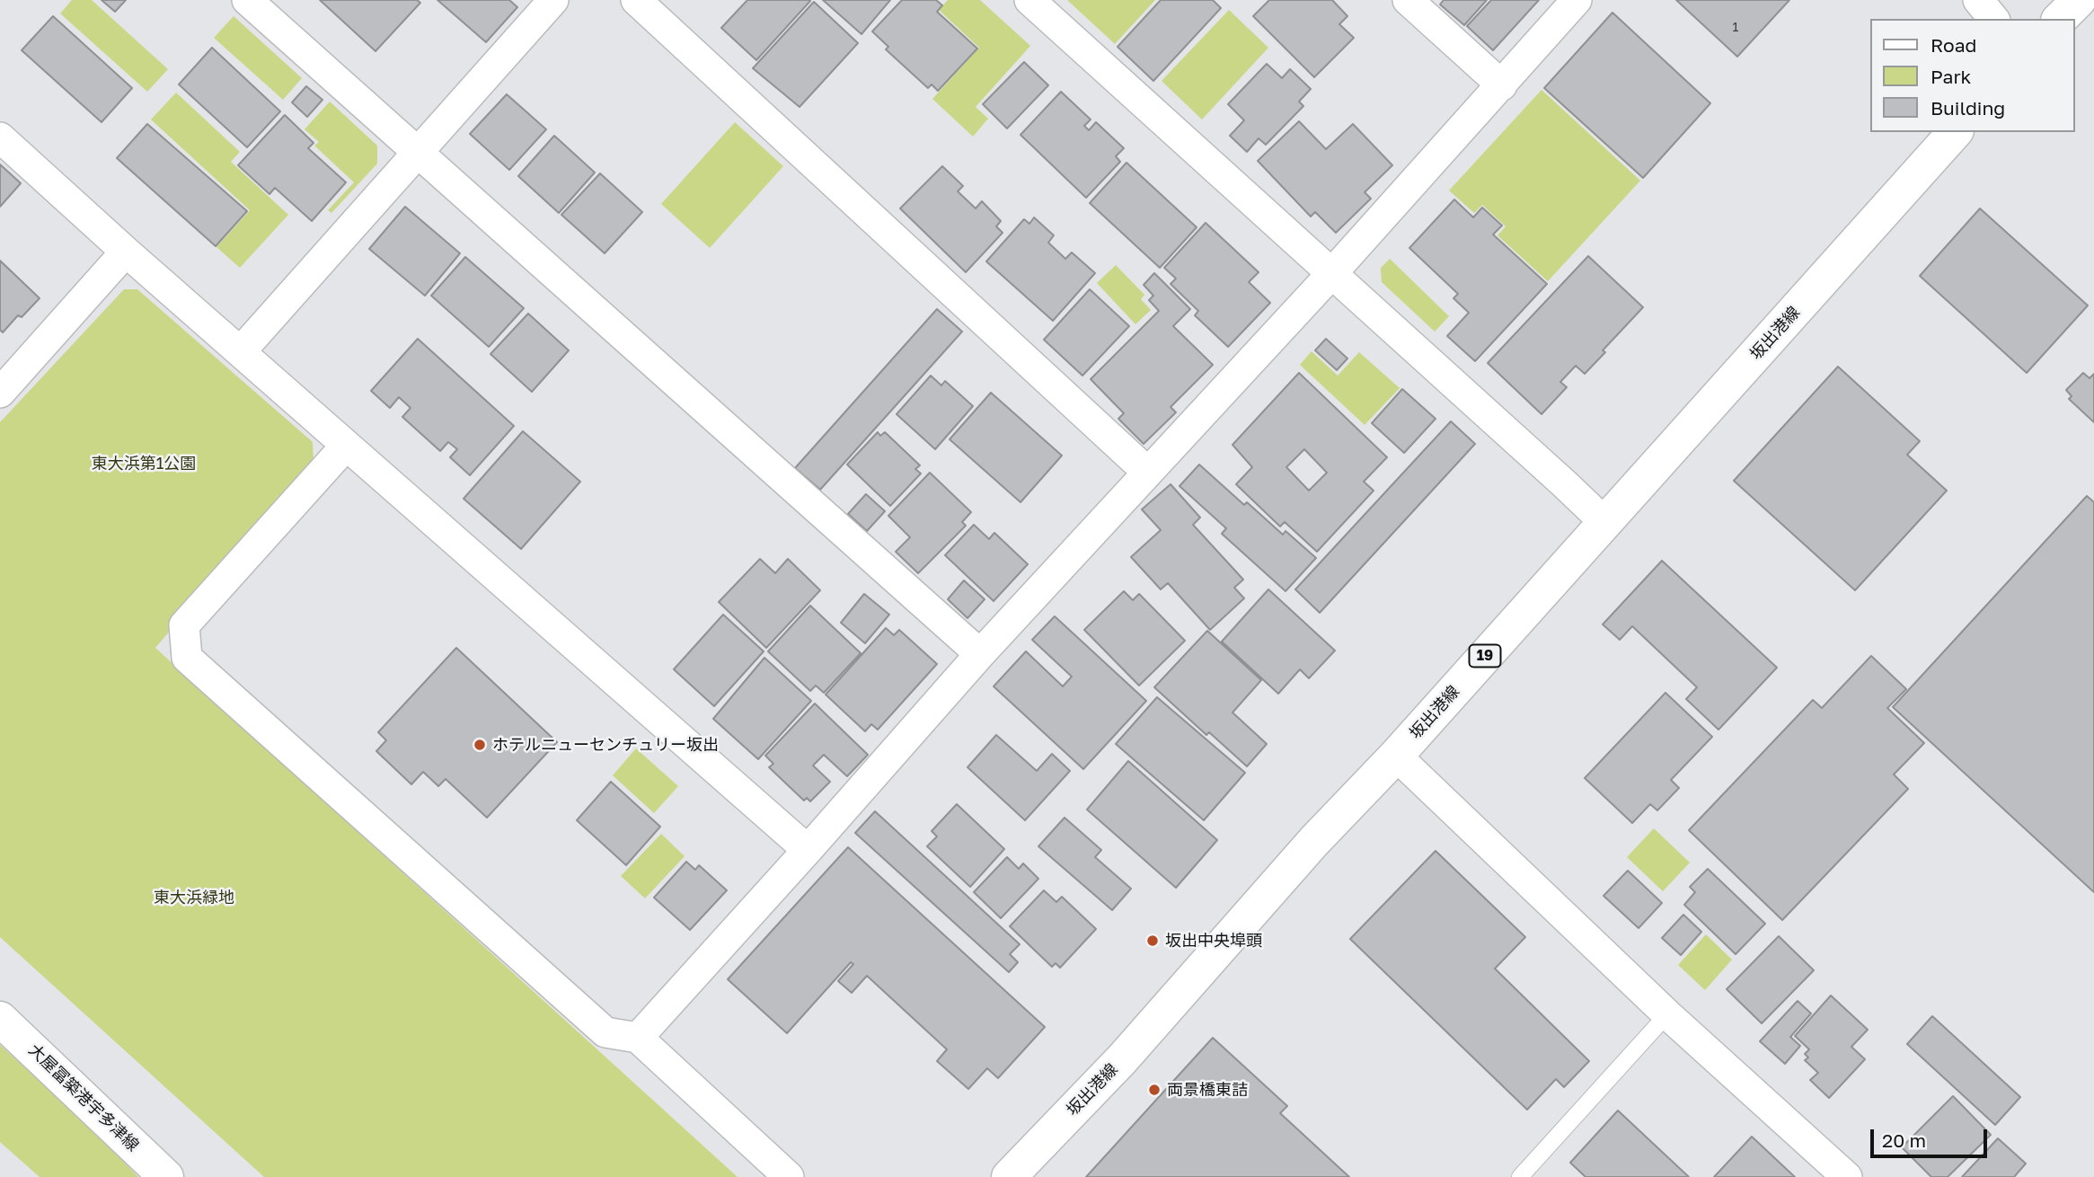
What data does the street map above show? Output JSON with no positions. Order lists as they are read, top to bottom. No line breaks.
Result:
{"streets":{"main road":["坂出港線","19","大屋冨築港宇多津線"]},"parks":["東大浜第1公園","東大浜緑地"],"places":["ホテルニューセンチュリー坂出","坂出中央埠頭","両景橋東詰"],"house_numbers":["1"],"legend":["Road","Park","Building"],"scale_bar":"20 m"}
